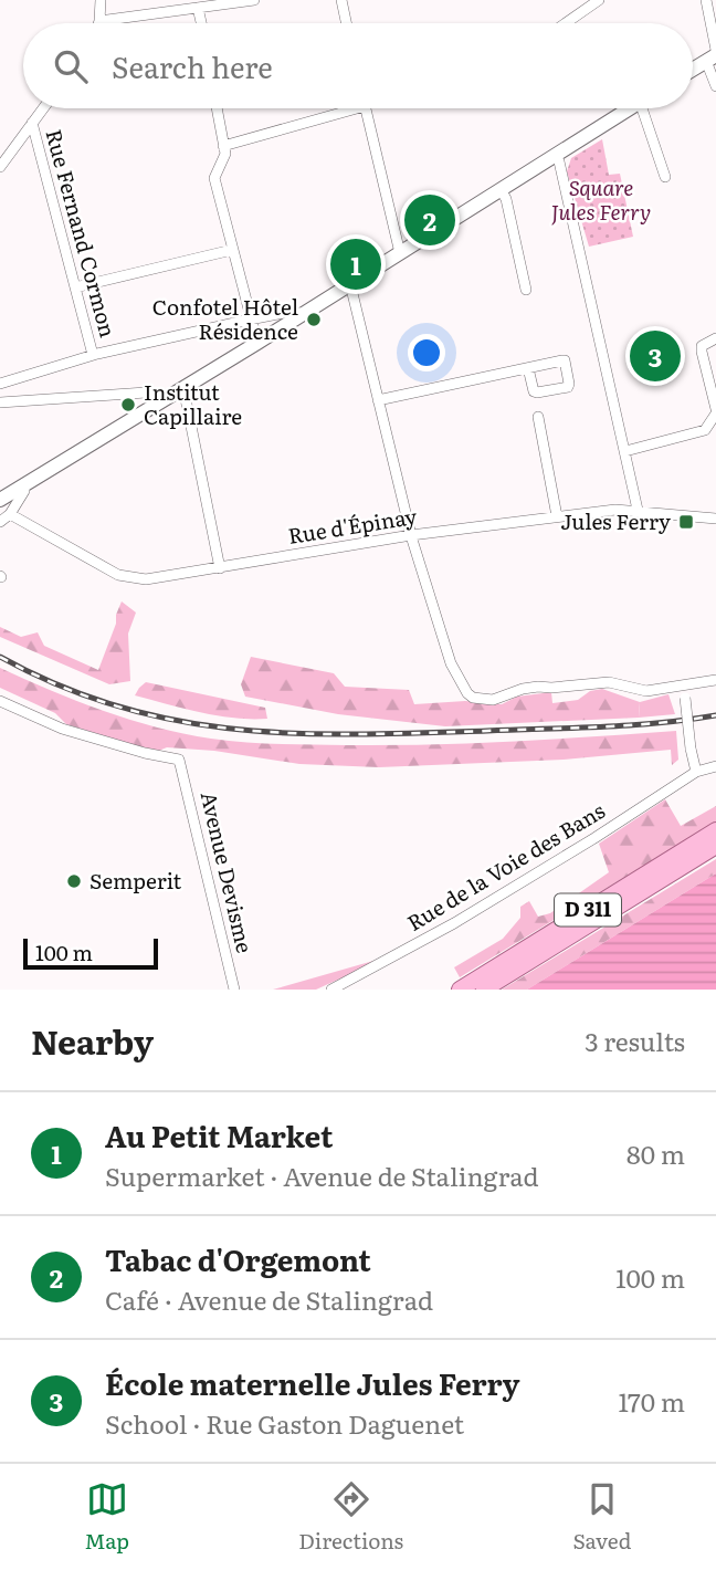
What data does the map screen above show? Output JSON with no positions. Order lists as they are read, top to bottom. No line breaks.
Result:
{"streets":{"main road":["D 311"],"street":["Rue Fernand Cormon","Rue d'Épinay","Rue de la Voie des Bans","Avenue Devisme"]},"parks":["Square Jules Ferry"],"places":{"other":["Confotel Hôtel Résidence","Institut Capillaire","Semperit"],"transit":["Jules Ferry"]},"scale_bar":"100 m","page":{"search":"Search here","pins":["2","1","3"],"scale":"100 m","heading":["Nearby","3 results"],"list":[{"mark":"1","name":"Au Petit Market","note":"Supermarket · Avenue de Stalingrad","value":"80 m"},{"mark":"2","name":"Tabac d'Orgemont","note":"Café · Avenue de Stalingrad","value":"100 m"},{"mark":"3","name":"École maternelle Jules Ferry","note":"School · Rue Gaston Daguenet","value":"170 m"}],"nav":["Map","Directions","Saved"]}}
